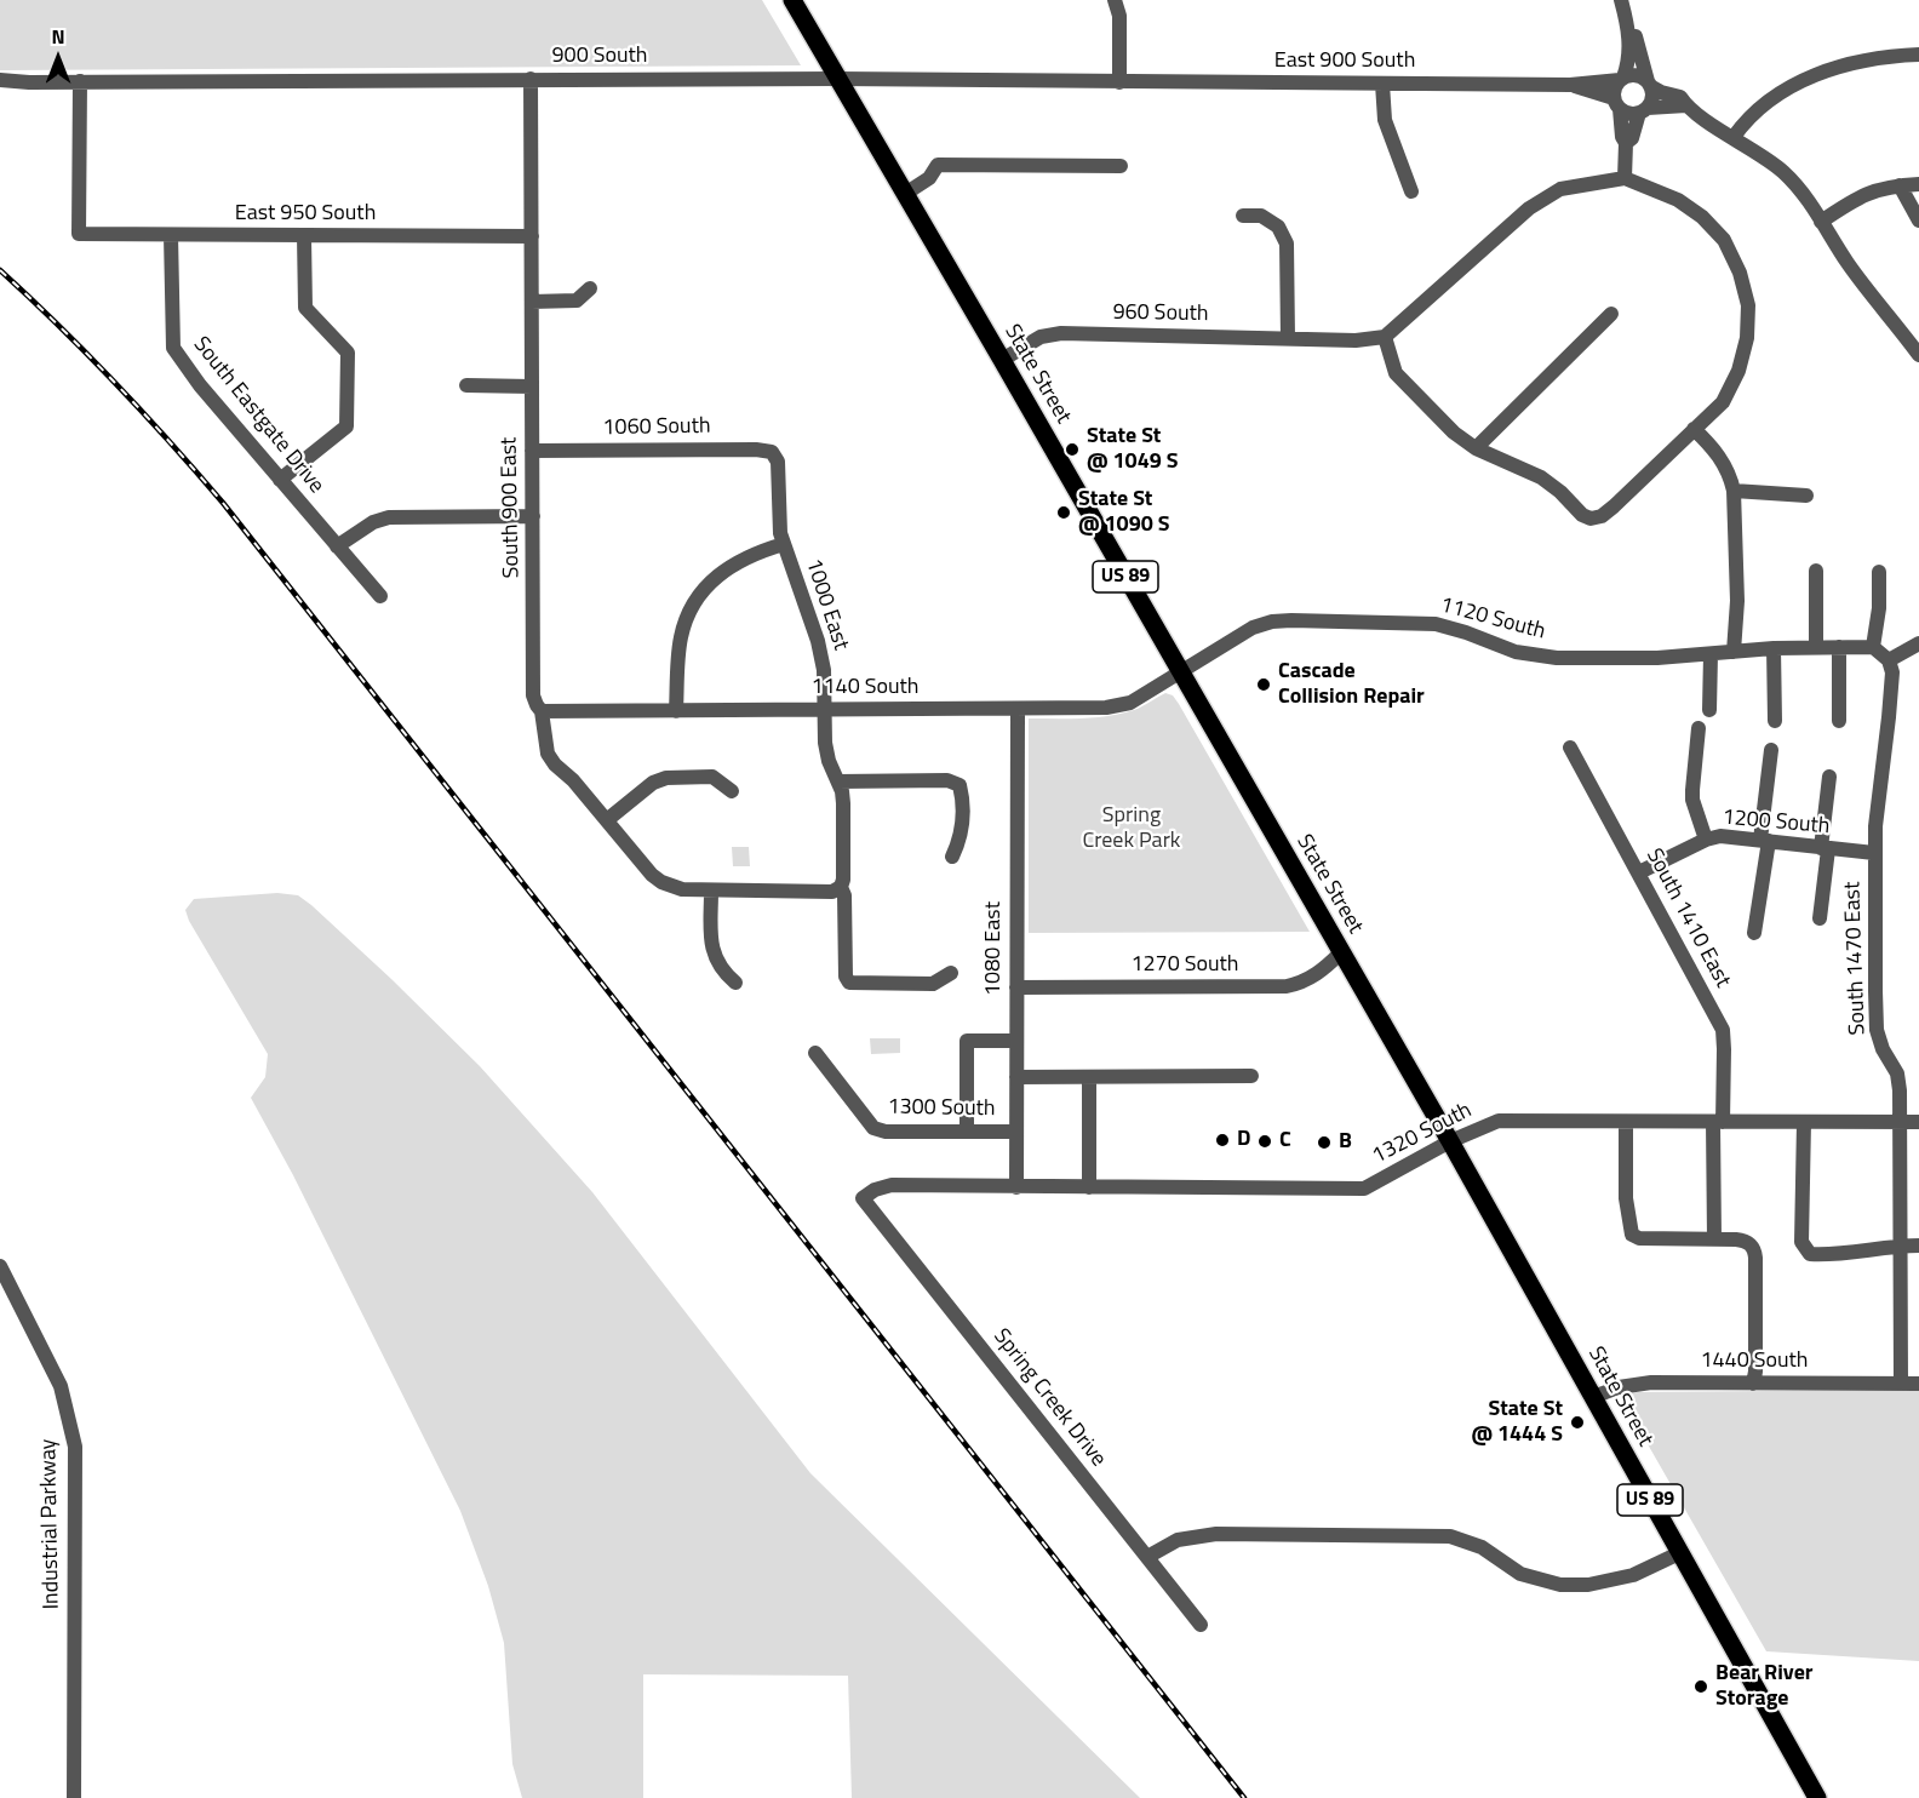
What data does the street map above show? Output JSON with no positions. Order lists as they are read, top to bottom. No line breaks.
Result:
{"streets":{"main road":["State Street","US 89"],"street":["900 South","East 900 South","East 950 South","960 South","South Eastgate Drive","1060 South","South 900 East","1000 East","1120 South","1140 South","1200 South","South 1410 East","1080 East","South 1470 East","1270 South","1300 South","1320 South","1440 South","Spring Creek Drive","Industrial Parkway"]},"crossings":[["900 South","East 900 South"],["900 South","East 950 South"],["900 South","State Street"],["900 South","South 900 East"],["East 950 South","South Eastgate Drive"],["East 950 South","South 900 East"],["960 South","State Street"],["State Street","1120 South"],["State Street","1140 South"],["State Street","1270 South"],["State Street","1320 South"],["State Street","1440 South"],["1060 South","South 900 East"],["1060 South","1000 East"],["South 900 East","1140 South"],["1000 East","1140 South"],["1120 South","1140 South"],["1140 South","1080 East"],["1200 South","South 1410 East"],["1200 South","South 1470 East"],["South 1410 East","1320 South"],["1080 East","1270 South"],["1080 East","1300 South"],["1080 East","1320 South"],["South 1470 East","1320 South"],["South 1470 East","1440 South"],["1320 South","Spring Creek Drive"]],"parks":["Spring Creek Park"],"places":["State St @ 1049 S","State St @ 1090 S","Cascade Collision Repair","D","C","B","State St @ 1444 S","Bear River Storage"],"north":"top"}
